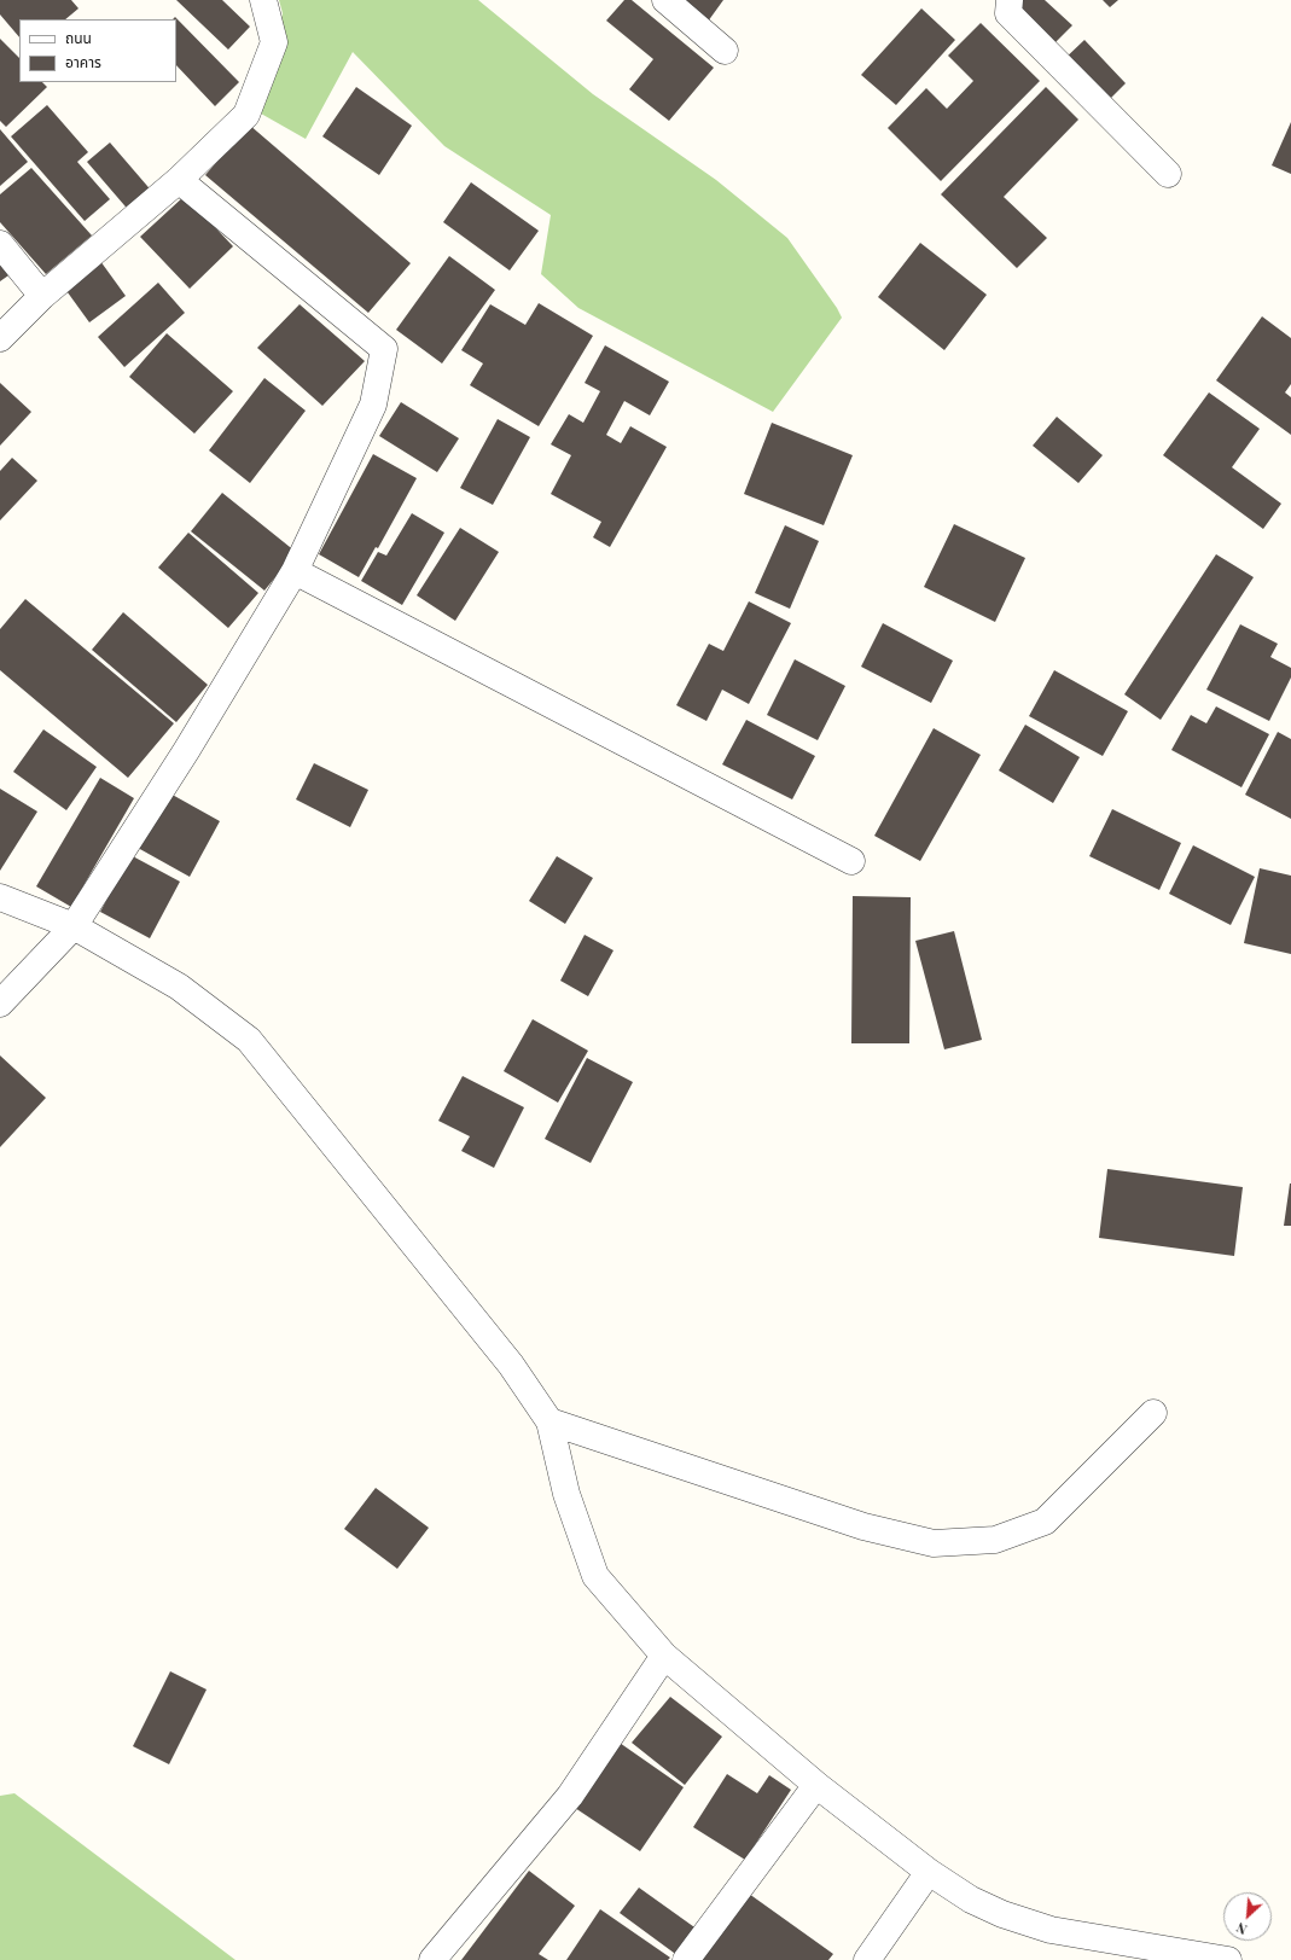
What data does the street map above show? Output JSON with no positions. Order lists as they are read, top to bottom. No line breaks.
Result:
{"legend":["ถนน","อาคาร"],"north":"bottom left"}
